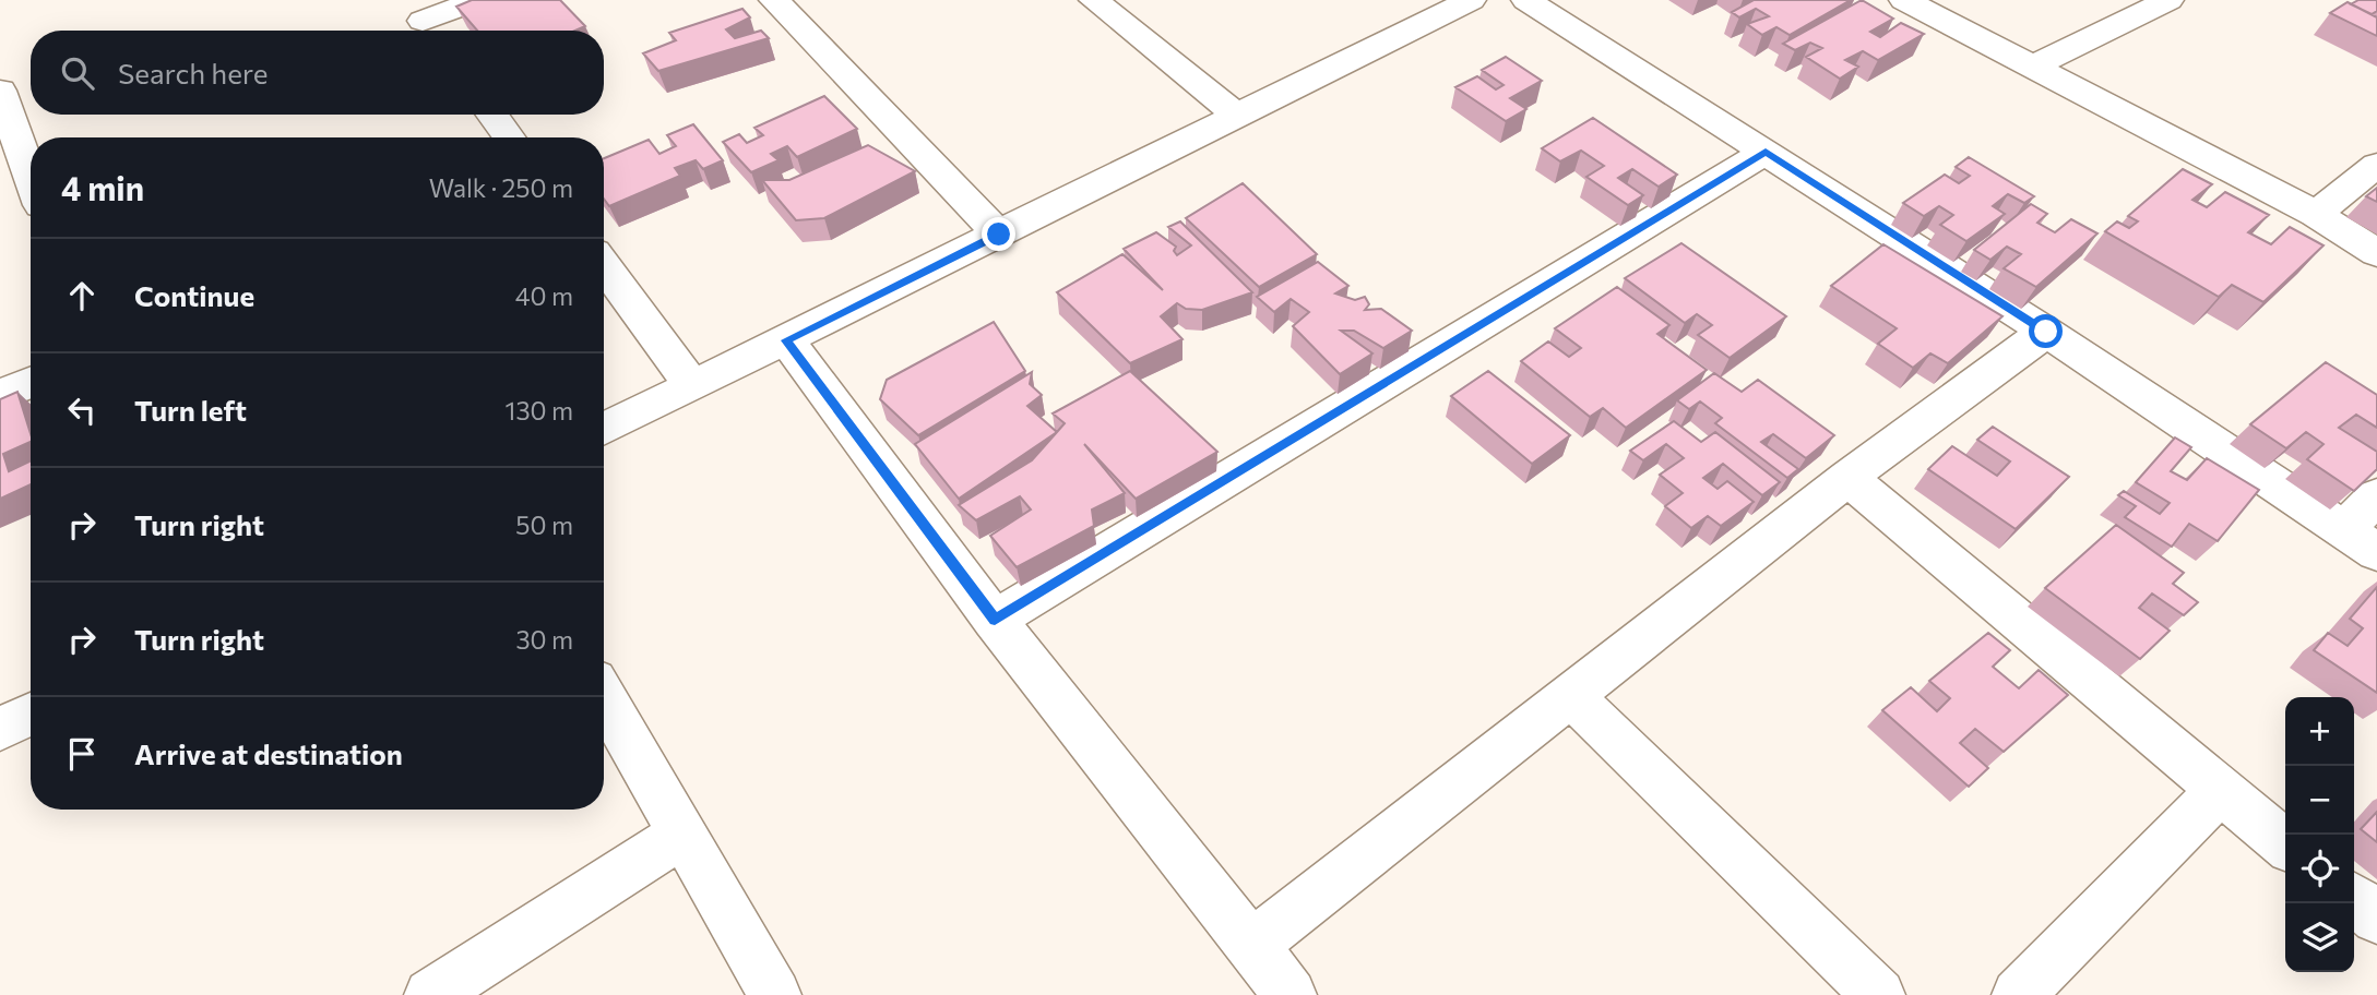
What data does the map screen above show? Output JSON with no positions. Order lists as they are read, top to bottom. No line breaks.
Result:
{"page":{"search":"Search here","heading":["4 min","Walk · 250 m"],"list":[["Continue","40 m"],["Turn left","130 m"],["Turn right","50 m"],["Turn right","30 m"],"Arrive at destination"],"map_buttons":["+","−"]}}
